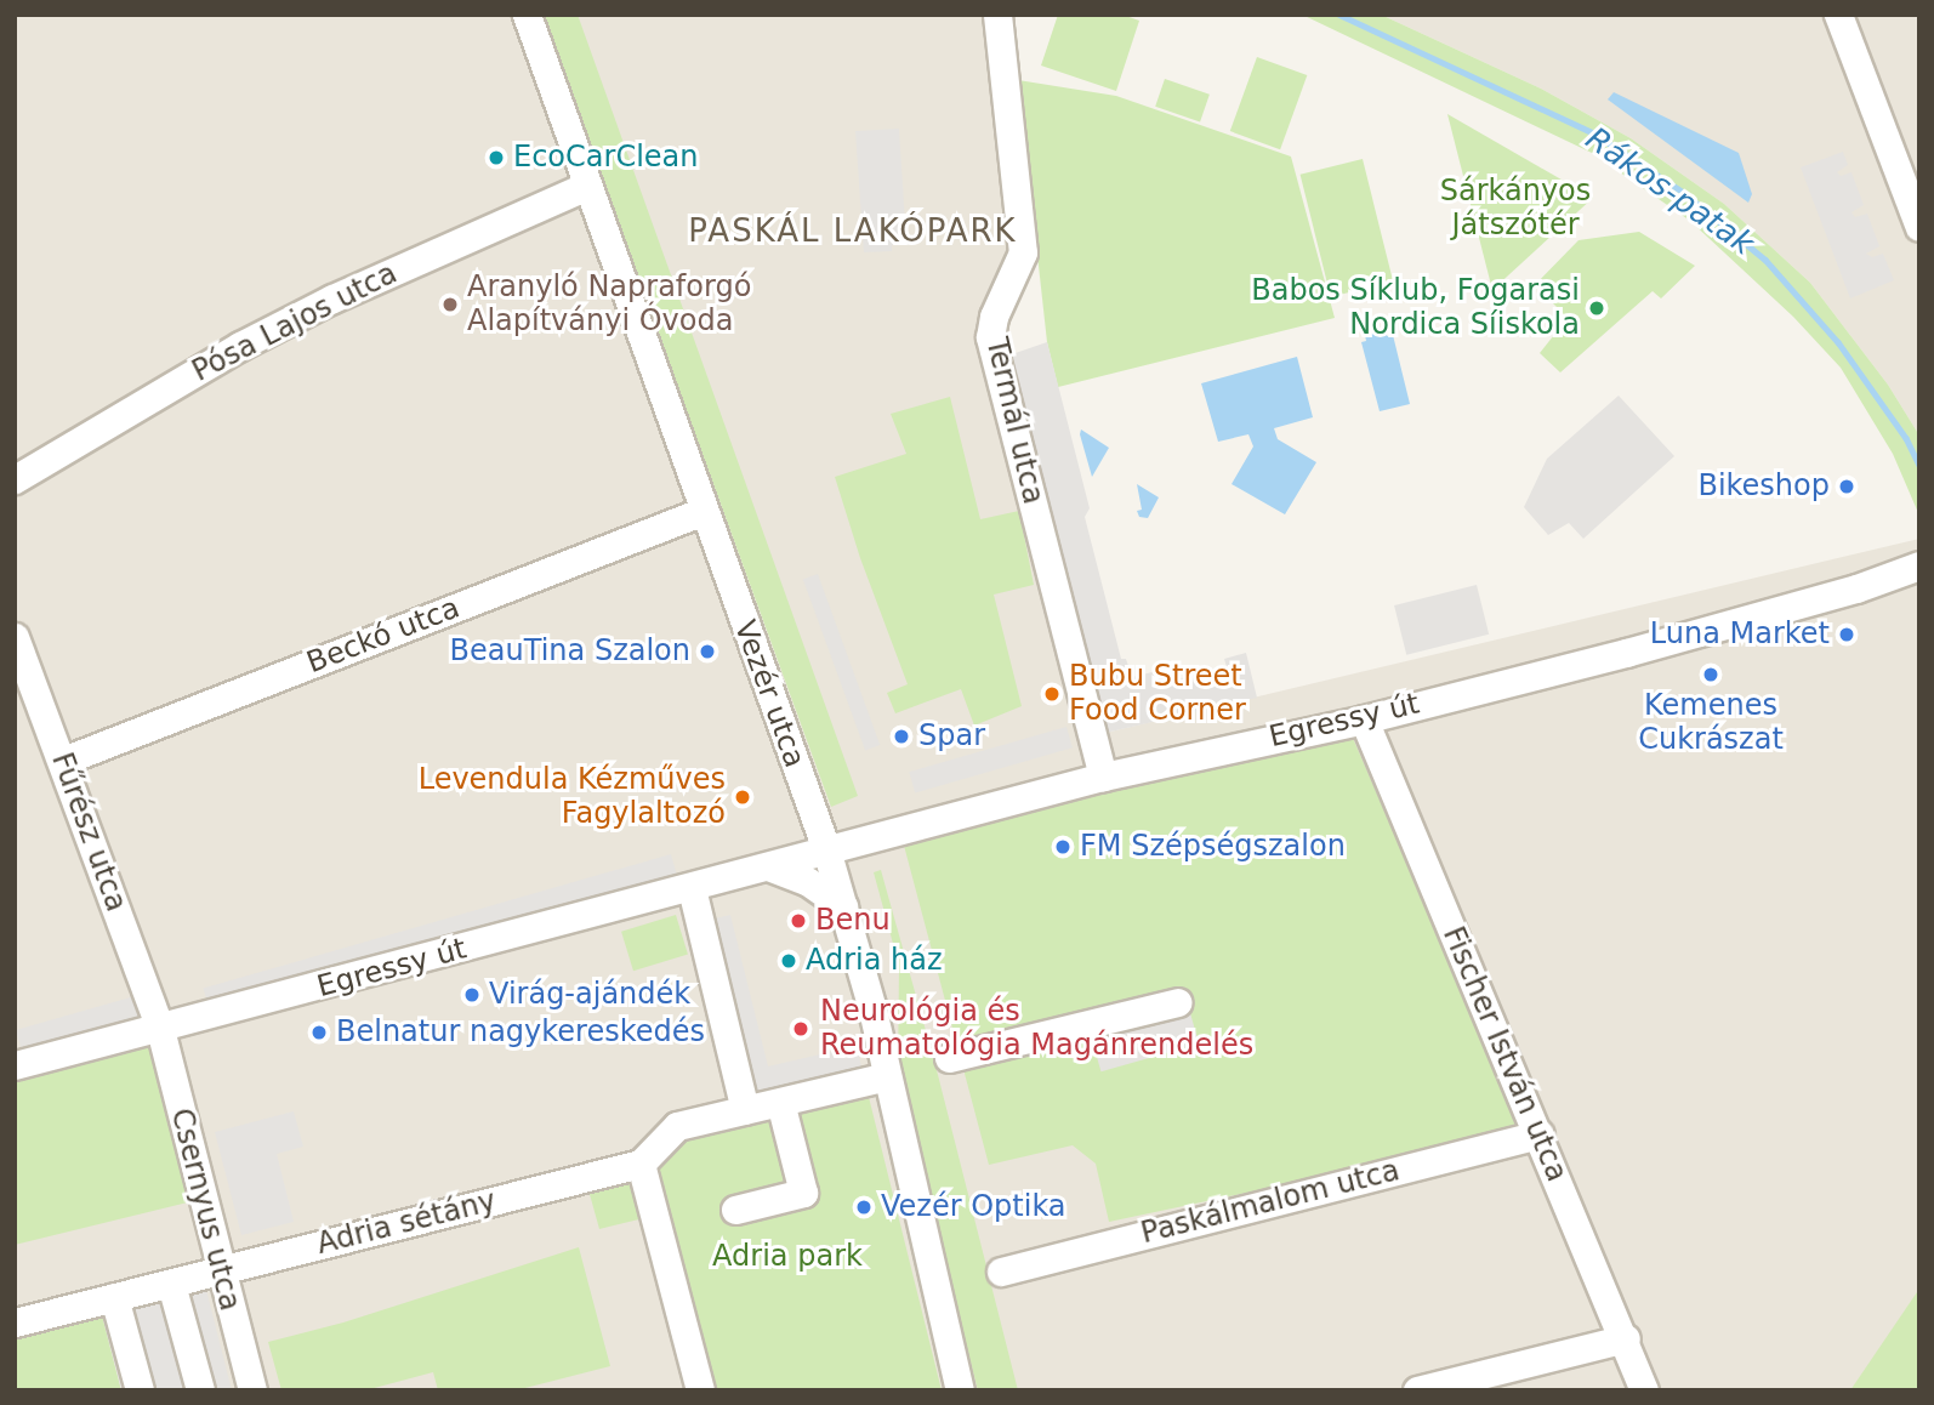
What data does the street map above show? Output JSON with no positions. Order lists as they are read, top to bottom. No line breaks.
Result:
{"streets":{"street":["Pósa Lajos utca","Termál utca","Beckó utca","Vezér utca","Egressy út","Fűrész utca","Fischer István utca","Paskálmalom utca","Csernyus utca","Adria sétány"]},"crossings":[["Pósa Lajos utca","Vezér utca"],["Termál utca","Egressy út"],["Beckó utca","Vezér utca"],["Beckó utca","Fűrész utca"],["Vezér utca","Egressy út"],["Egressy út","Fűrész utca"],["Egressy út","Fischer István utca"],["Egressy út","Csernyus utca"],["Fűrész utca","Csernyus utca"],["Fischer István utca","Paskálmalom utca"],["Csernyus utca","Adria sétány"]],"districts":["PASKÁL LAKÓPARK"],"water":["Rákos-patak"],"parks":["Sárkányos Játszótér","Adria park"],"places":["EcoCarClean","Aranyló Napraforgó Alapítványi Óvoda","Babos Síklub, Fogarasi Nordica Síiskola","Bikeshop","Luna Market","BeauTina Szalon","Kemenes Cukrászat","Bubu Street Food Corner","Spar","Levendula Kézműves Fagylaltozó","FM Szépségszalon","Benu","Adria ház","Virág-ajándék","Neurológia és Reumatológia Magánrendelés","Belnatur nagykereskedés","Vezér Optika"]}
